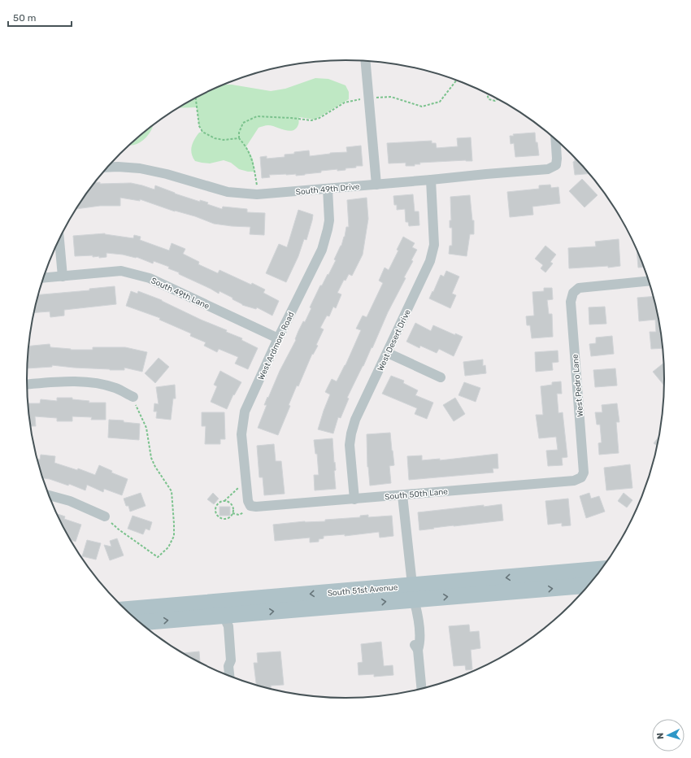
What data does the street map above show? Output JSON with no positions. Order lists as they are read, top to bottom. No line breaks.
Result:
{"streets":{"main road":["South 51st Avenue"],"street":["South 49th Drive","South 49th Lane","West Desert Drive","West Ardmore Road","West Pedro Lane","South 50th Lane"]},"crossings":[["South 49th Drive","West Desert Drive"],["South 49th Drive","West Ardmore Road"],["South 49th Lane","West Ardmore Road"],["West Desert Drive","South 50th Lane"],["West Ardmore Road","South 50th Lane"],["West Pedro Lane","South 50th Lane"]],"scale_bar":"50 m","north":"left"}
